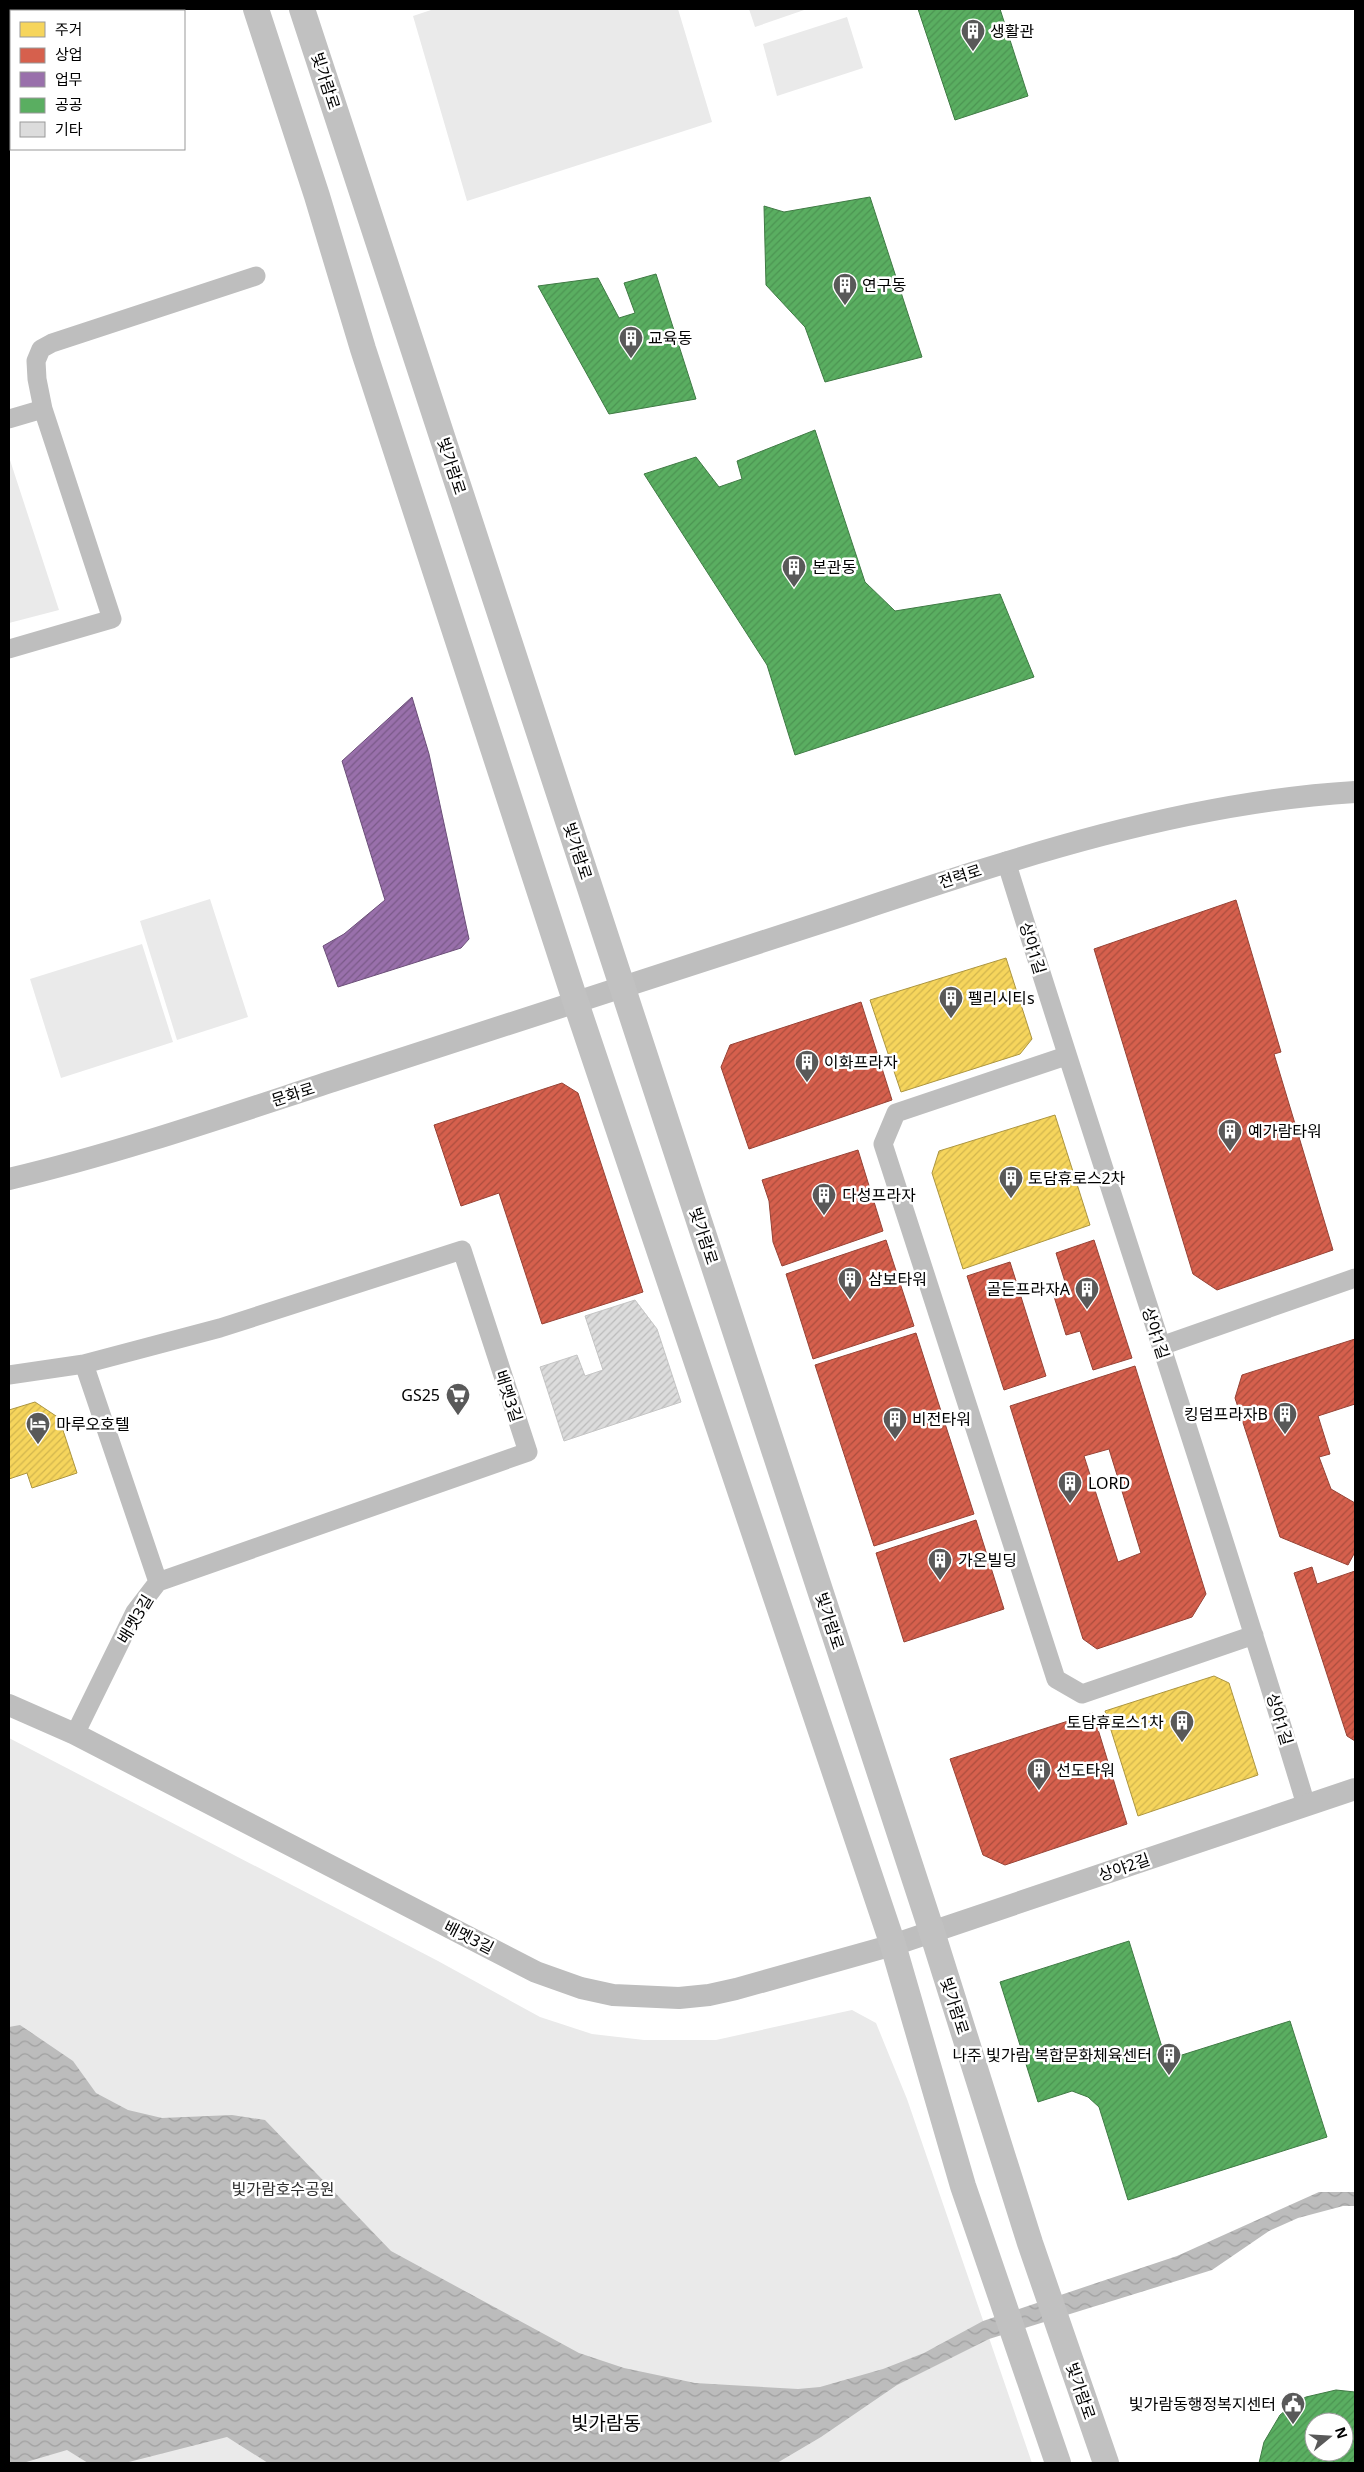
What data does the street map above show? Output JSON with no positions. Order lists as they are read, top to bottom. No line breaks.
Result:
{"streets":{"main road":["빛가람로"],"street":["전력로","상야1길","문화로","배멧3길","상야2길"]},"crossings":[["빛가람로","전력로"],["빛가람로","상야2길"],["전력로","상야1길"],["전력로","문화로"],["상야1길","상야2길"],["배멧3길","상야2길"]],"districts":["빛가람동"],"parks":["빛가람호수공원"],"places":{"building":["생활관","연구동","교육동","본관동","펠리시티s","이화프라자","예가람타워","토담휴로스2차","다성프라자","삼보타워","골든프라자A","킹덤프라자B","비전타워","LORD","가온빌딩","토담휴로스1차","선도타워","나주 빛가람 복합문화체육센터"],"supermarket":["GS25"],"hotel":["마루오호텔"],"public building":["빛가람동행정복지센터"]},"legend":["주거","상업","업무","공공","기타"],"north":"right"}
